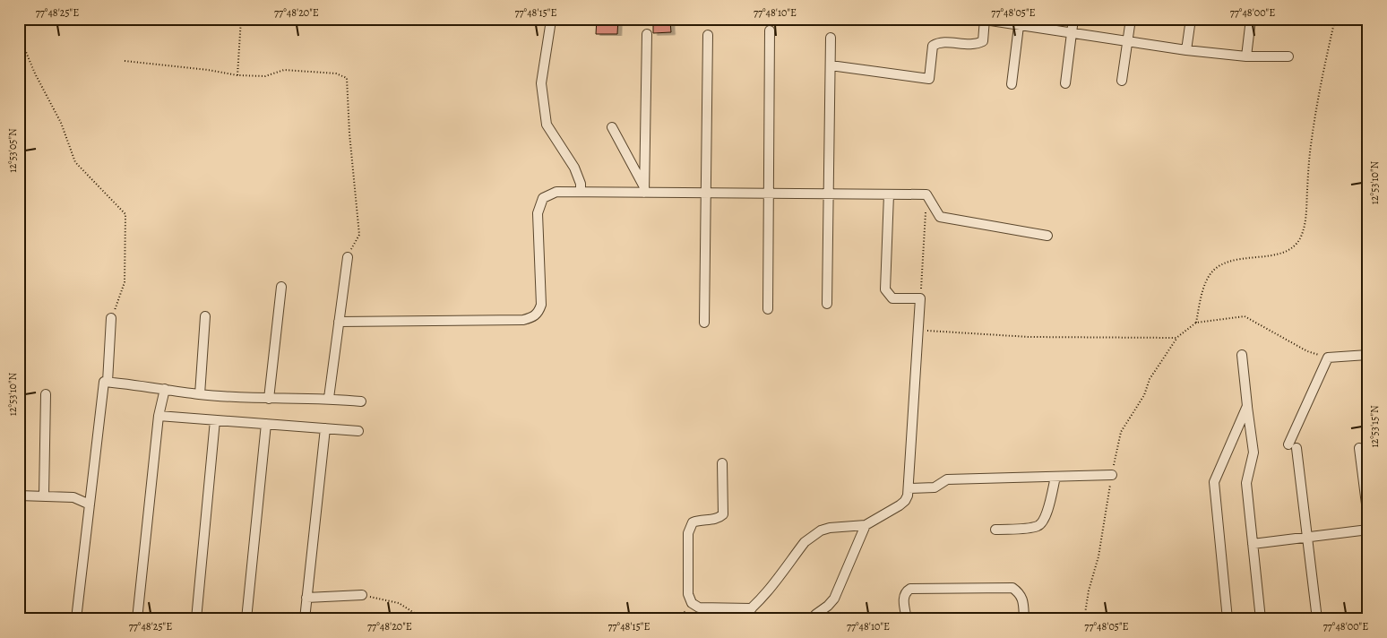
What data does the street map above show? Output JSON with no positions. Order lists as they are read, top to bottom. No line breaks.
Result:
{"coordinates":["77°48'25\"E","77°48'20\"E","77°48'15\"E","77°48'10\"E","77°48'05\"E","77°48'00\"E","12°53'05\"N","12°53'10\"N","12°53'15\"N"]}
